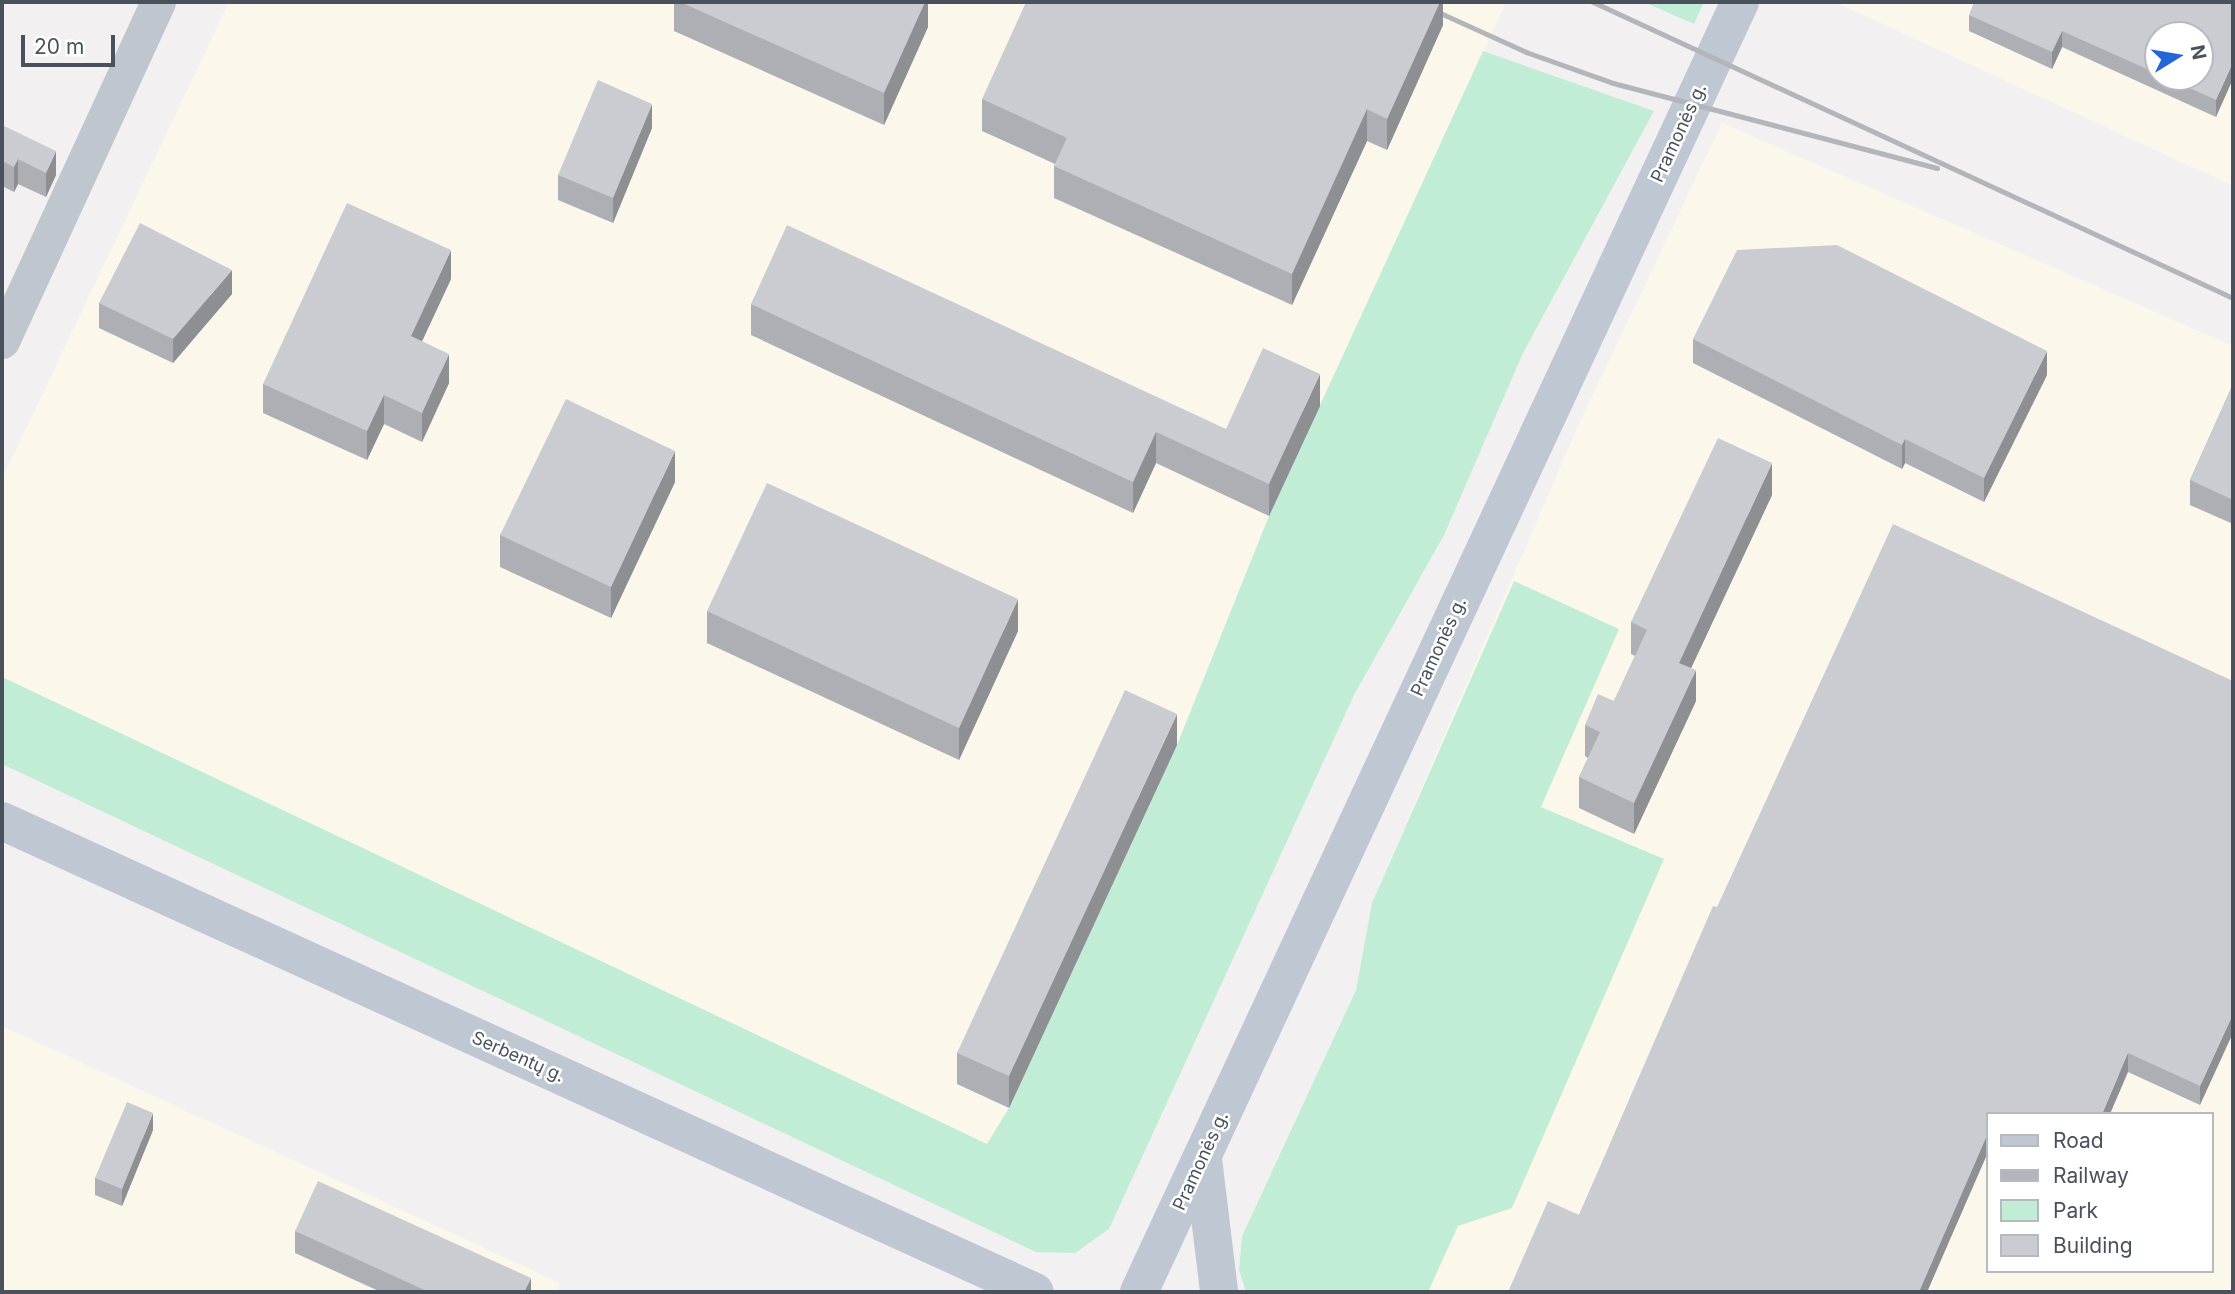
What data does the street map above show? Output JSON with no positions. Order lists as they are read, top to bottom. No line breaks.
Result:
{"streets":{"main road":["Pramonės g.","Serbentų g."]},"legend":["Road","Railway","Park","Building"],"scale_bar":"20 m","north":"right"}
